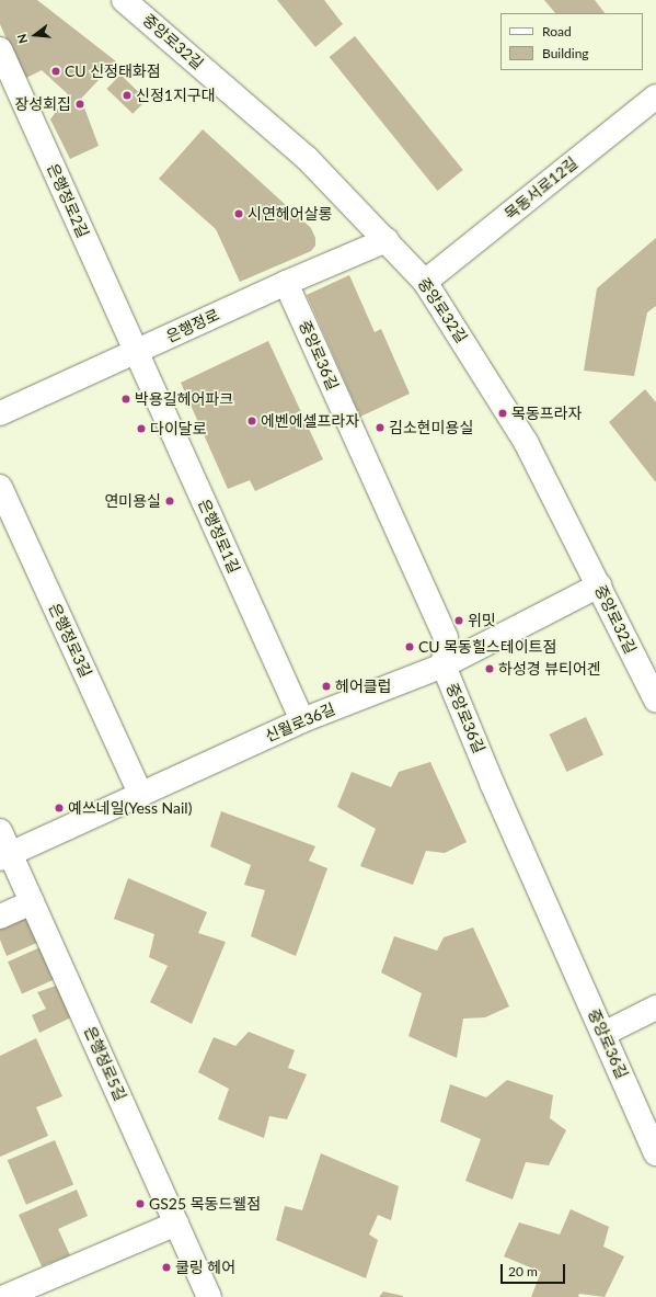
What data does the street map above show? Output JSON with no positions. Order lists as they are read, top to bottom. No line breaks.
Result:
{"streets":{"street":["중앙로32길","목동서로12길","은행정로2길","은행정로","중앙로36길","은행정로1길","은행정로3길","신월로36길","은행정로5길"]},"crossings":[["중앙로32길","목동서로12길"],["중앙로32길","은행정로"],["중앙로32길","신월로36길"],["은행정로2길","은행정로"],["은행정로2길","은행정로1길"],["은행정로","중앙로36길"],["은행정로","은행정로1길"],["중앙로36길","신월로36길"],["은행정로1길","신월로36길"],["은행정로3길","신월로36길"],["신월로36길","은행정로5길"]],"places":["CU 신정태화점","신정1지구대","장성회집","시연헤어살롱","박용길헤어파크","목동프라자","에벤에셀프라자","김소현미용실","다이달로","연미용실","위밋","CU 목동힐스테이트점","하성경 뷰티어겐","헤어클럽","예쓰네일(Yess Nail)","GS25 목동드웰점","쿨링 헤어"],"legend":["Road","Building"],"scale_bar":"20 m","north":"left"}
